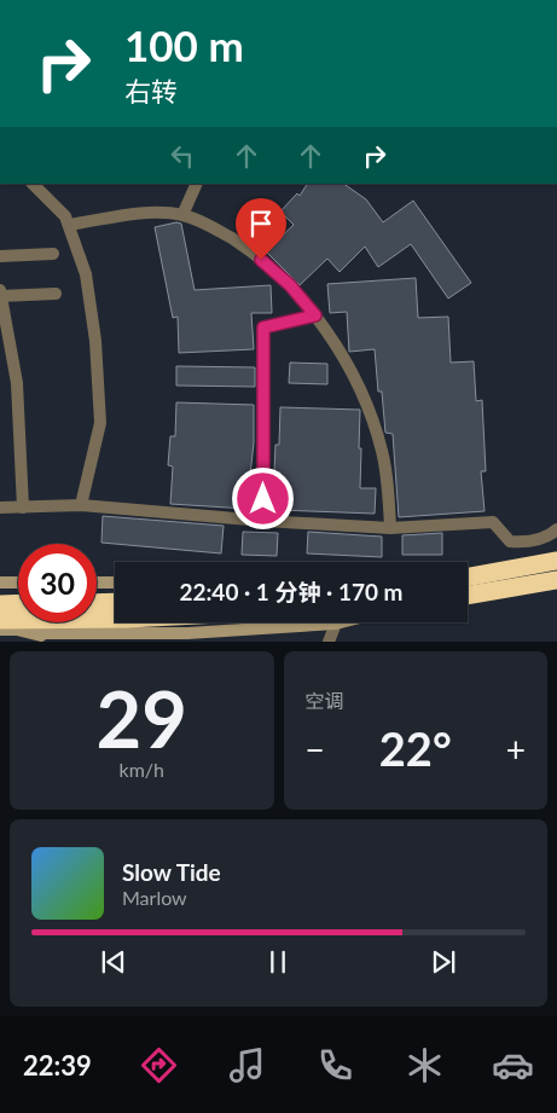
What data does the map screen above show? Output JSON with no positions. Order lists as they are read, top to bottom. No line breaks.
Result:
{"page":{"turn":["100 m","右转"],"limit":"30","trip":"22:40 · 1 分钟 · 170 m","tile":[["29","km/h"],"空调"],"heat":["−","22°","+"],"song":["Slow Tide","Marlow"],"tabs":"22:39"}}
